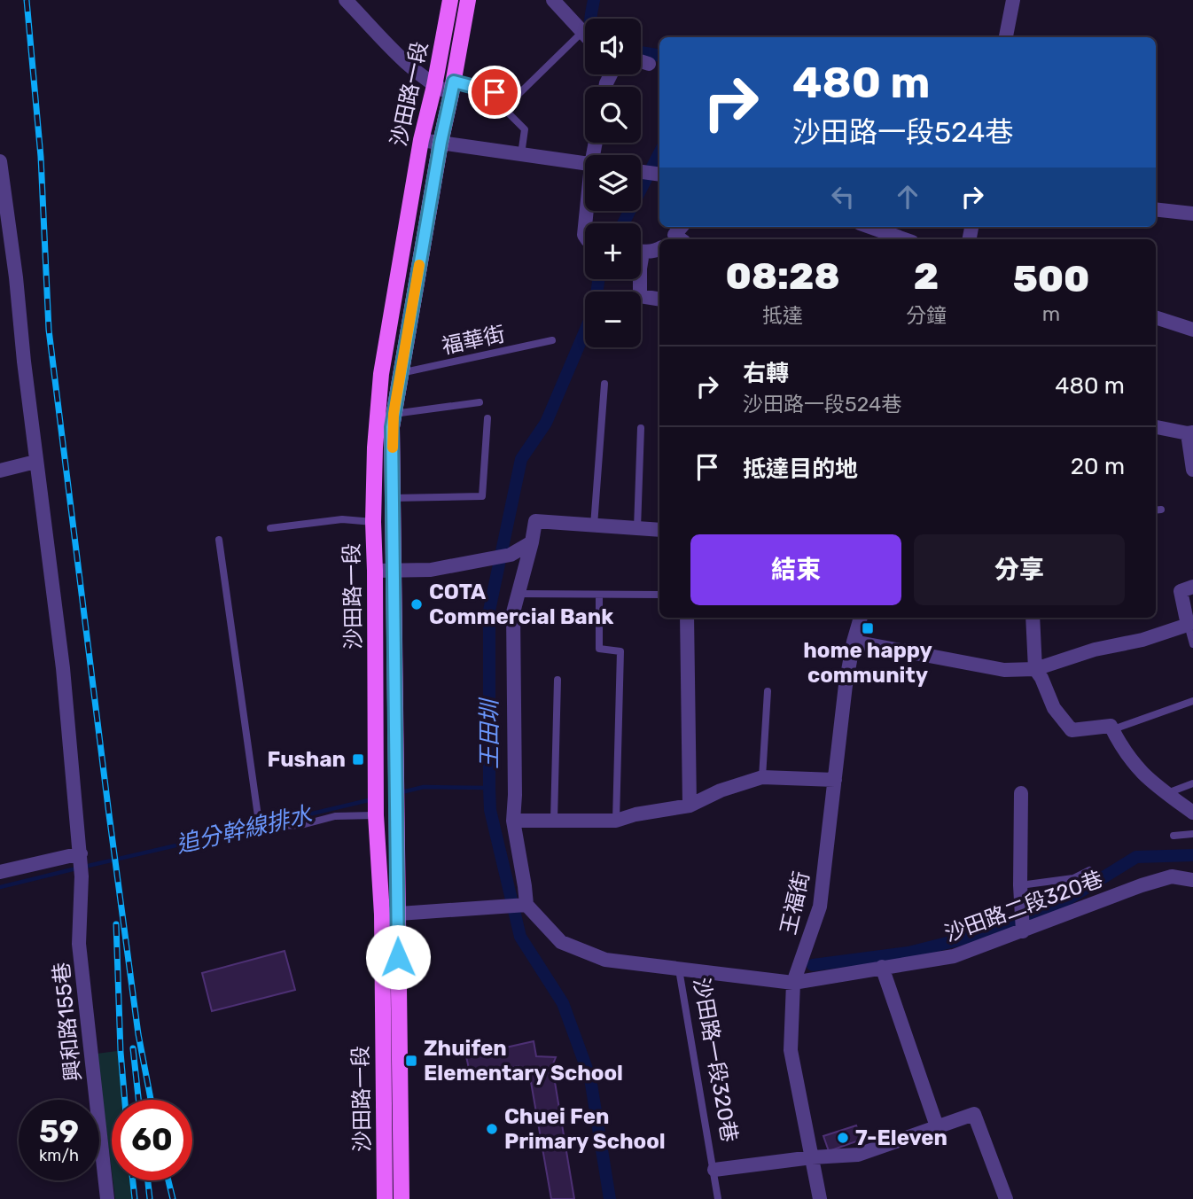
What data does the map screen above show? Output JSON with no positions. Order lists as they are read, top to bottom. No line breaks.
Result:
{"streets":{"main road":["沙田路一段"],"street":["王福街","沙田路二段320巷","興和路155巷","沙田路一段320巷"],"lane":["福華街"]},"crossings":[["沙田路一段","福華街"],["王福街","沙田路二段320巷"],["王福街","沙田路一段320巷"],["沙田路二段320巷","沙田路一段320巷"]],"water":["王田圳","追分幹線排水"],"places":{"other":["COTA Commercial Bank","Chuei Fen Primary School","7-Eleven"],"transit":["home happy community","Fushan","Zhuifen Elementary School"]},"page":{"map_buttons":["+","−"],"turn":["480 m","沙田路一段524巷"],"eta":["08:28","抵達","2","分鐘","500","m"],"list":[{"name":"右轉","note":"沙田路一段524巷","value":"480 m"},{"name":"抵達目的地","value":"20 m"}],"buttons":["結束","分享"],"speed":"59 km/h","limit":"60"}}
